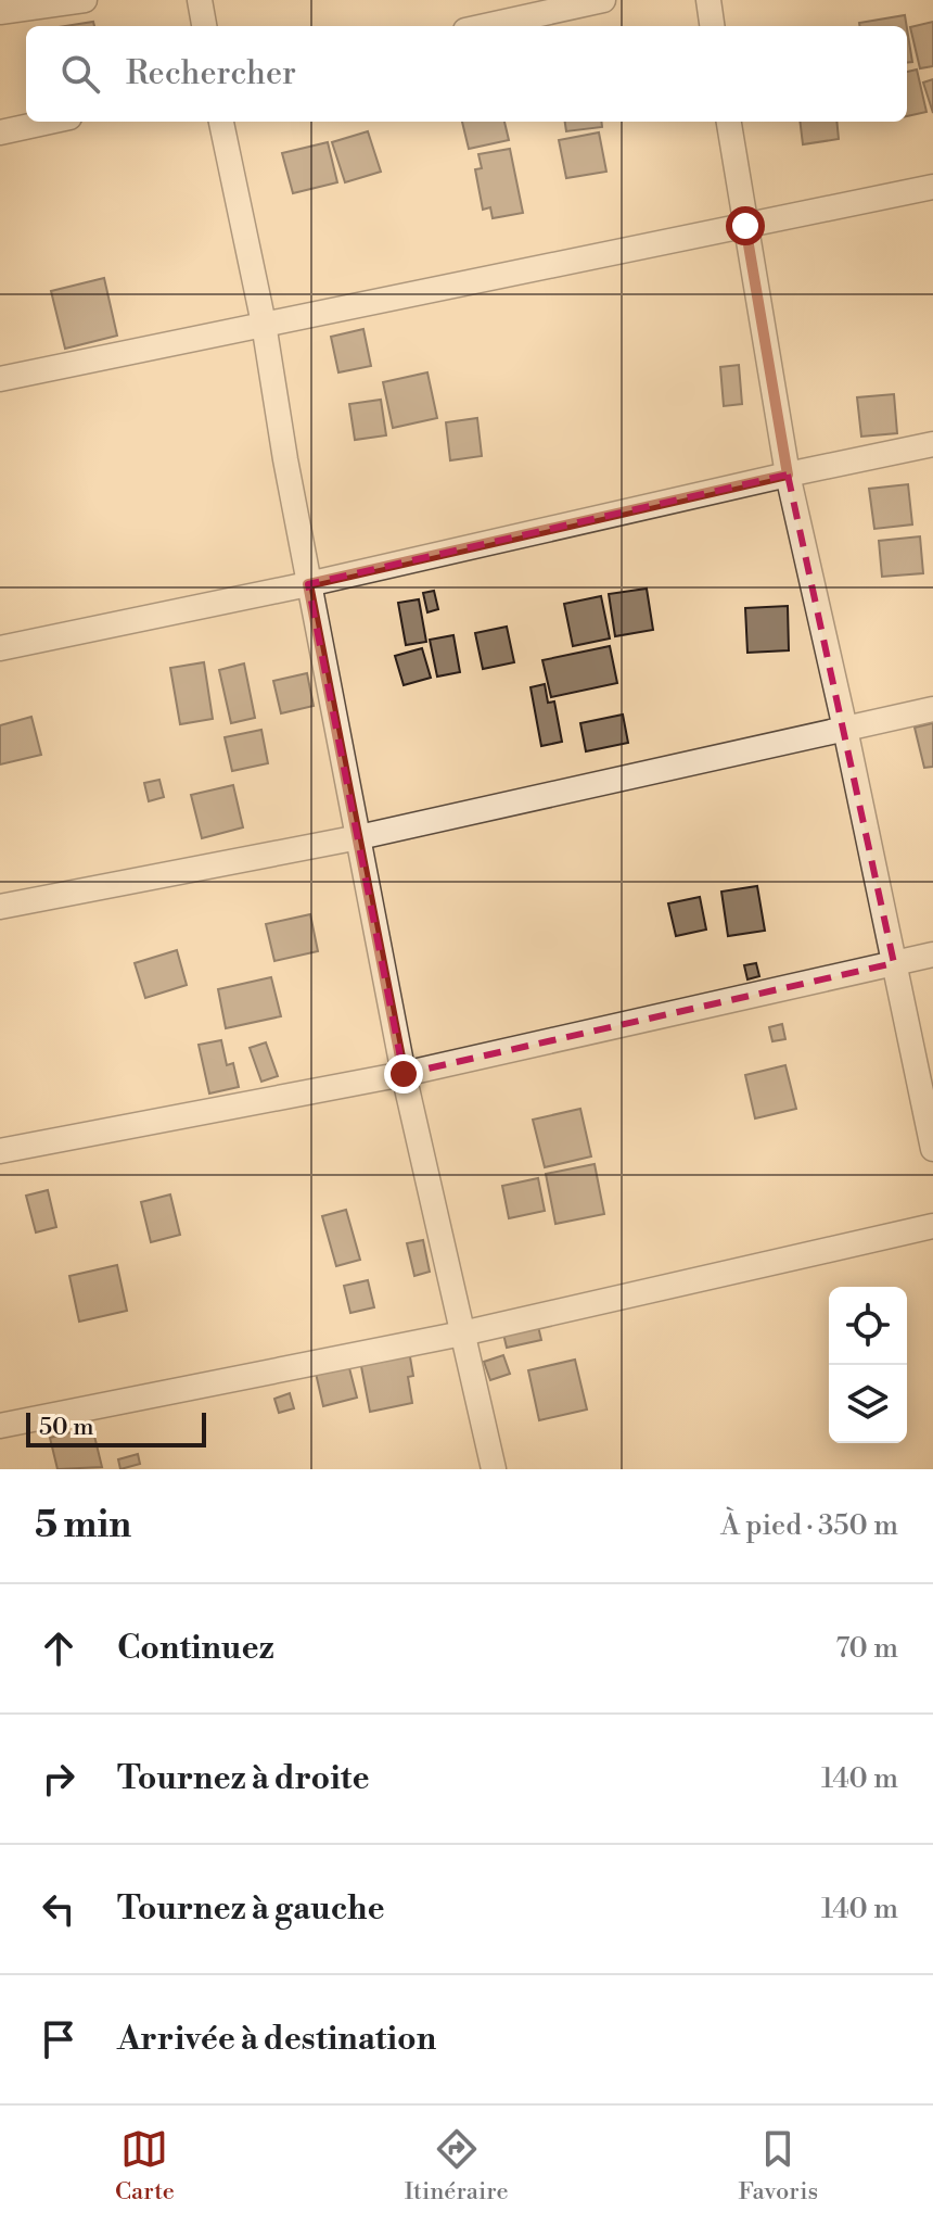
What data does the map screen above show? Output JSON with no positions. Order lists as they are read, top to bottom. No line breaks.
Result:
{"scale_bar":"50 m","page":{"search":"Rechercher","scale":"50 m","heading":["5 min","À pied · 350 m"],"list":[["Continuez","70 m"],["Tournez à droite","140 m"],["Tournez à gauche","140 m"],"Arrivée à destination"],"nav":["Carte","Itinéraire","Favoris"]}}
